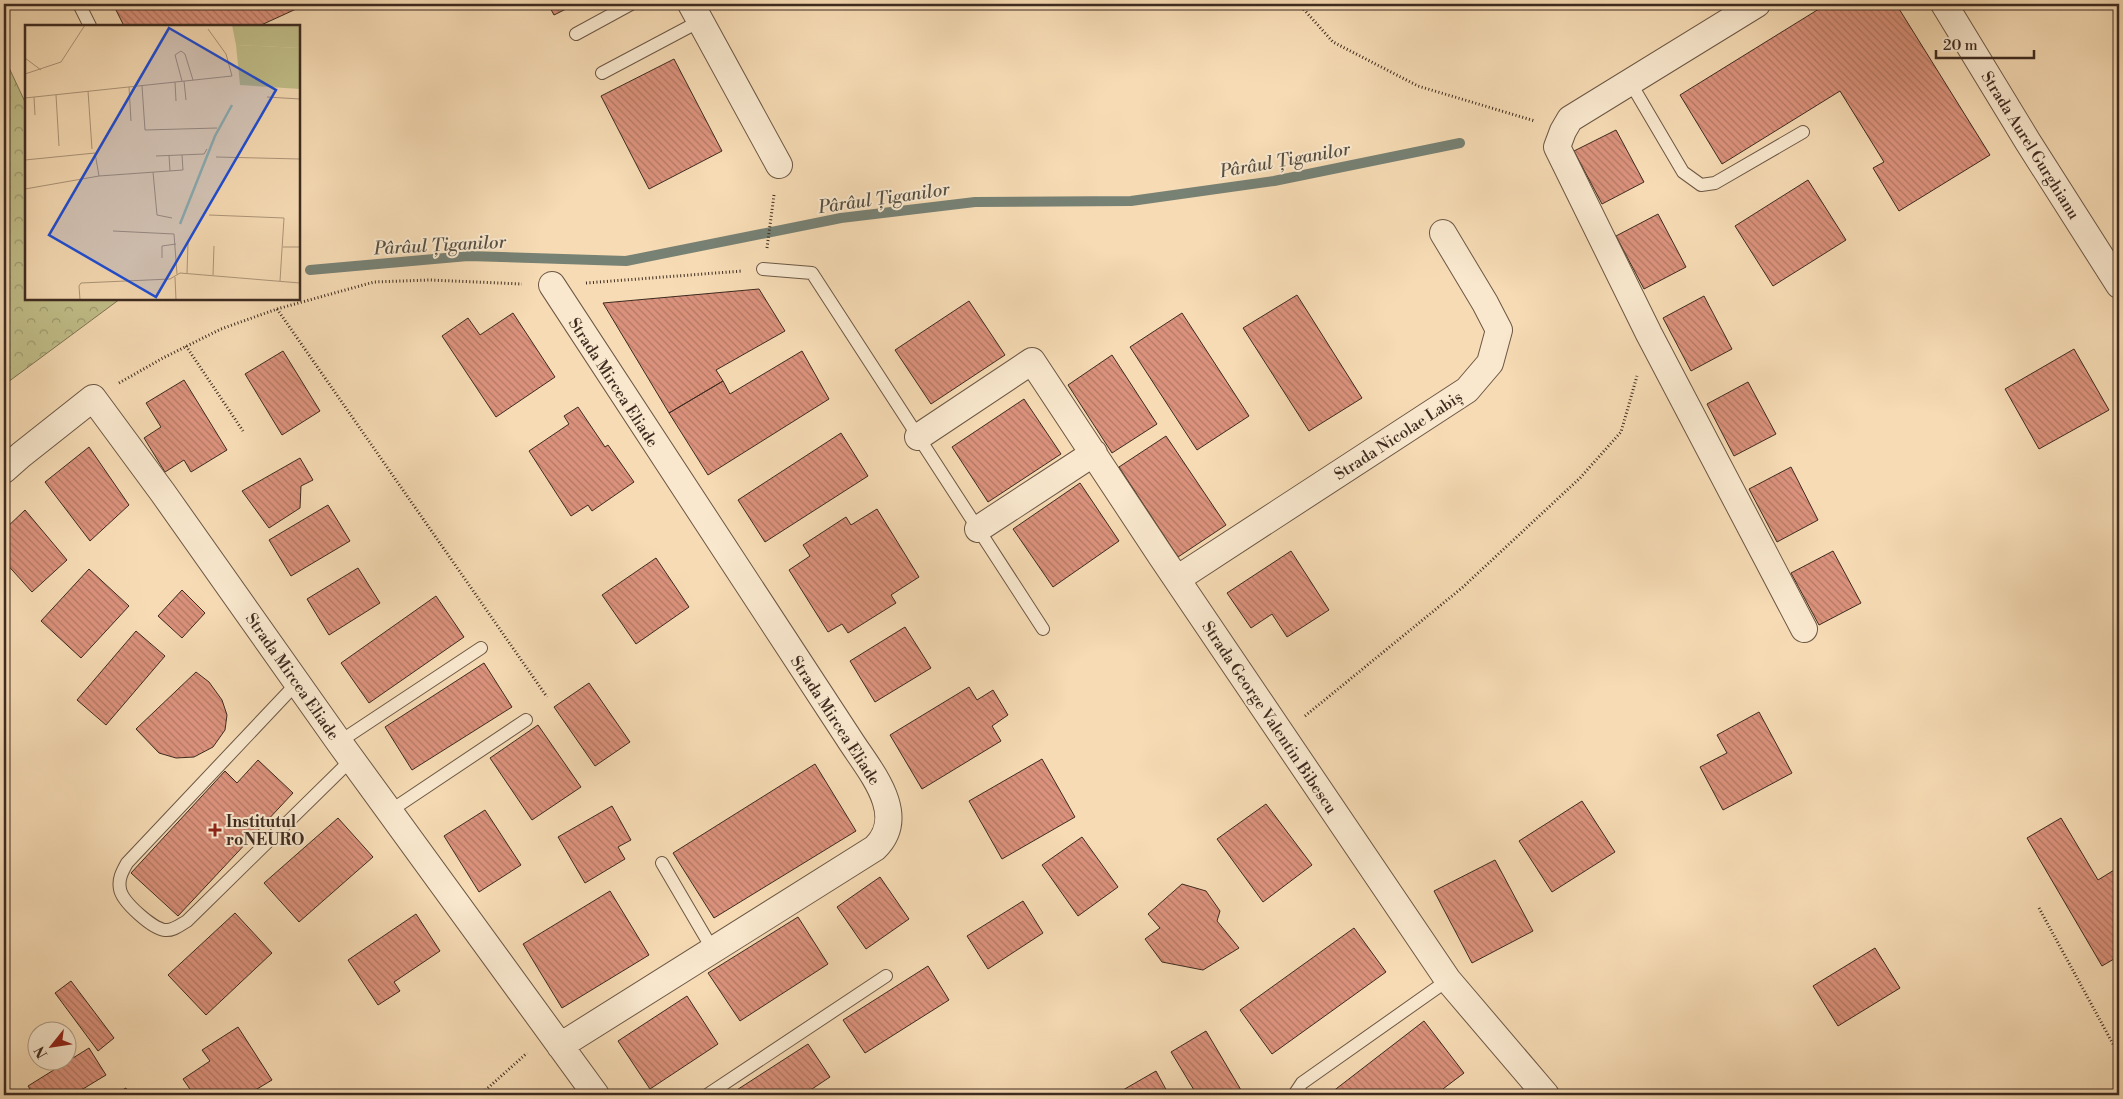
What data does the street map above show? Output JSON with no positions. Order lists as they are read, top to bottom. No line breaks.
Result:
{"streets":{"street":["Strada Aurel Gurghianu","Strada Mircea Eliade","Strada Nicolae Labiș","Strada George Valentin Bibescu"]},"crossings":[["Strada Nicolae Labiș","Strada George Valentin Bibescu"]],"water":["Pârâul Țiganilor"],"places":{"health":["Institutul roNEURO"]},"scale_bar":"20 m","north":"bottom left"}
